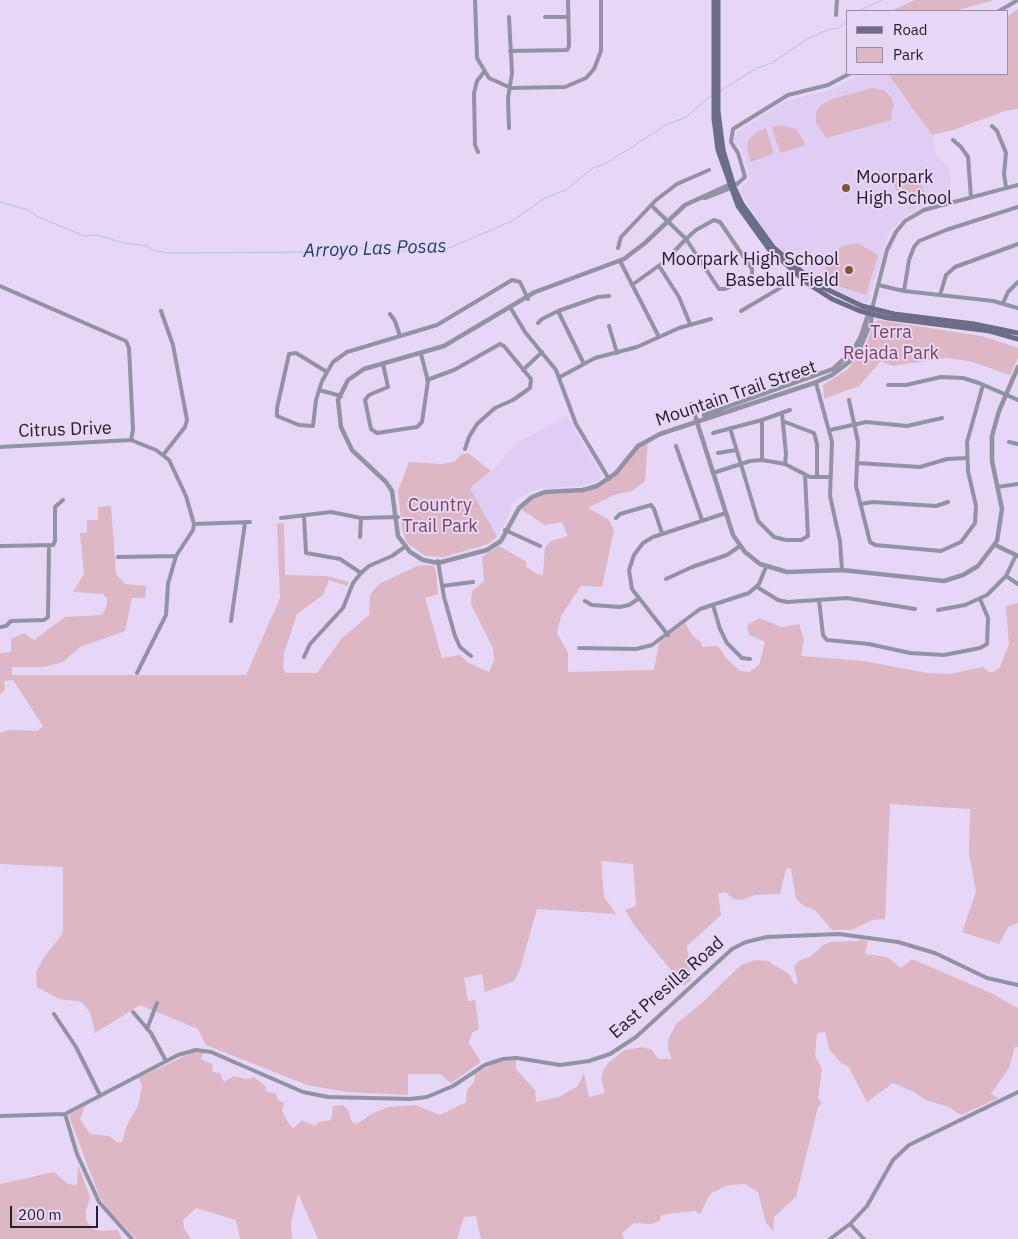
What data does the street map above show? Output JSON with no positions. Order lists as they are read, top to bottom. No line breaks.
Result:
{"streets":{"street":["Mountain Trail Street","Citrus Drive","East Presilla Road"]},"water":["Arroyo Las Posas"],"parks":["Terra Rejada Park","Country Trail Park"],"places":["Moorpark High School","Moorpark High School Baseball Field"],"legend":["Road","Park"],"scale_bar":"200 m"}
